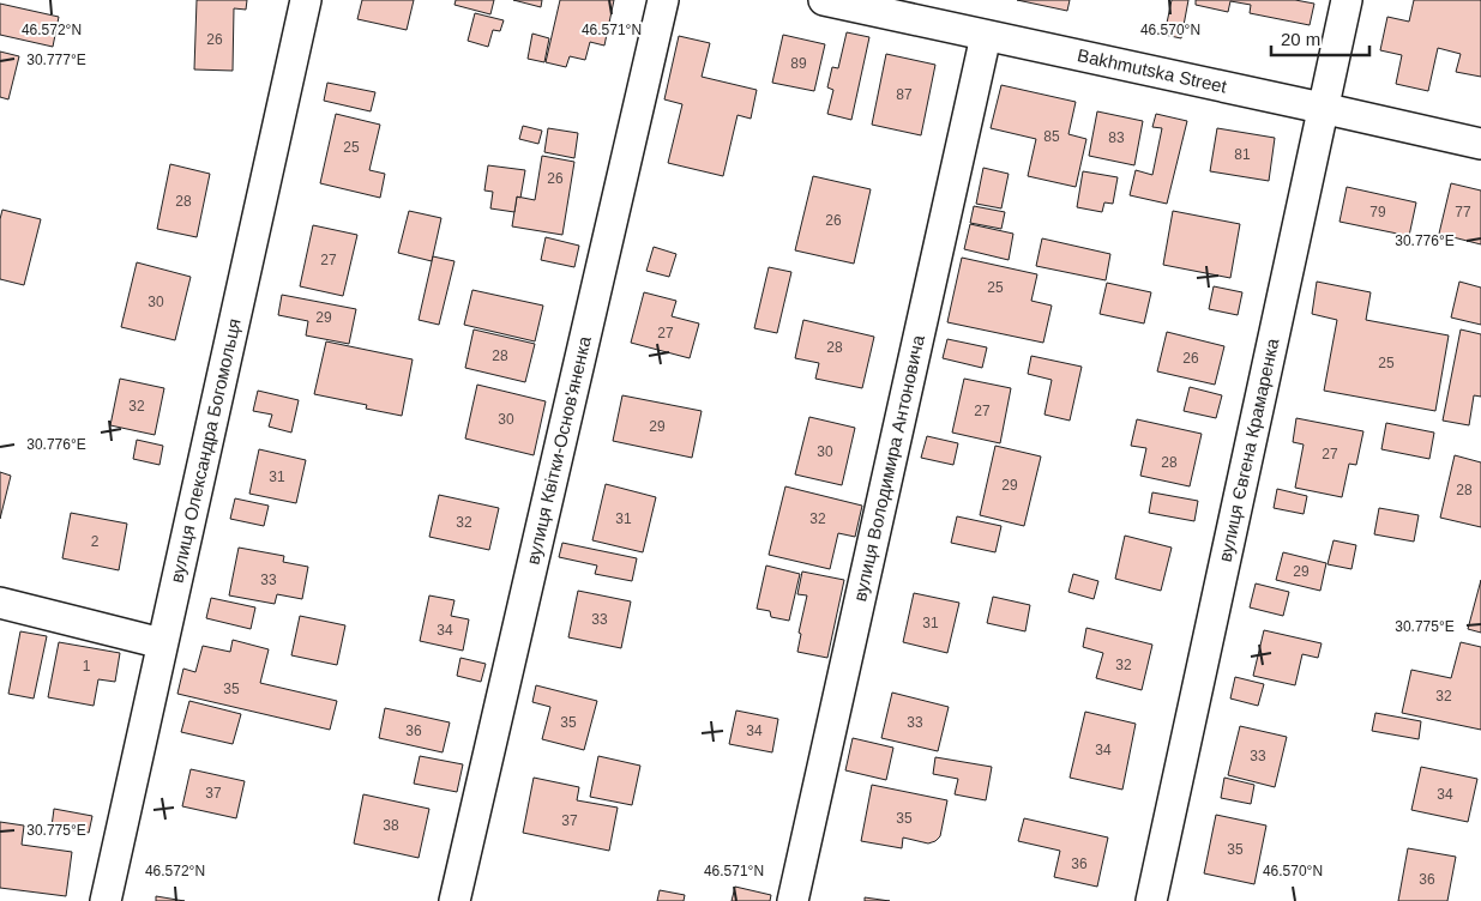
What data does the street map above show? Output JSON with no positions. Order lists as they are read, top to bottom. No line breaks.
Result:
{"streets":{"street":["Bakhmutska Street","вулиця Олександра Богомольця","вулиця Квітки-Основ'яненка","вулиця Євгена Крамаренка","вулиця Володимира Антоновича"]},"crossings":[["Bakhmutska Street","вулиця Євгена Крамаренка"],["Bakhmutska Street","вулиця Володимира Антоновича"]],"house_numbers":["26","89","87","85","83","25","81","26","28","79","77","26","27","25","30","29","27","28","28","26","25","32","27","30","29","30","27","28","31","29","28","31","32","32","2","29","33","33","31","34","32","1","35","32","35","33","36","34","34","33","37","34","35","37","38","35","36","36"],"scale_bar":"20 m","coordinates":["46.572°N","46.571°N","46.570°N","30.777°E","30.776°E","30.775°E"]}
